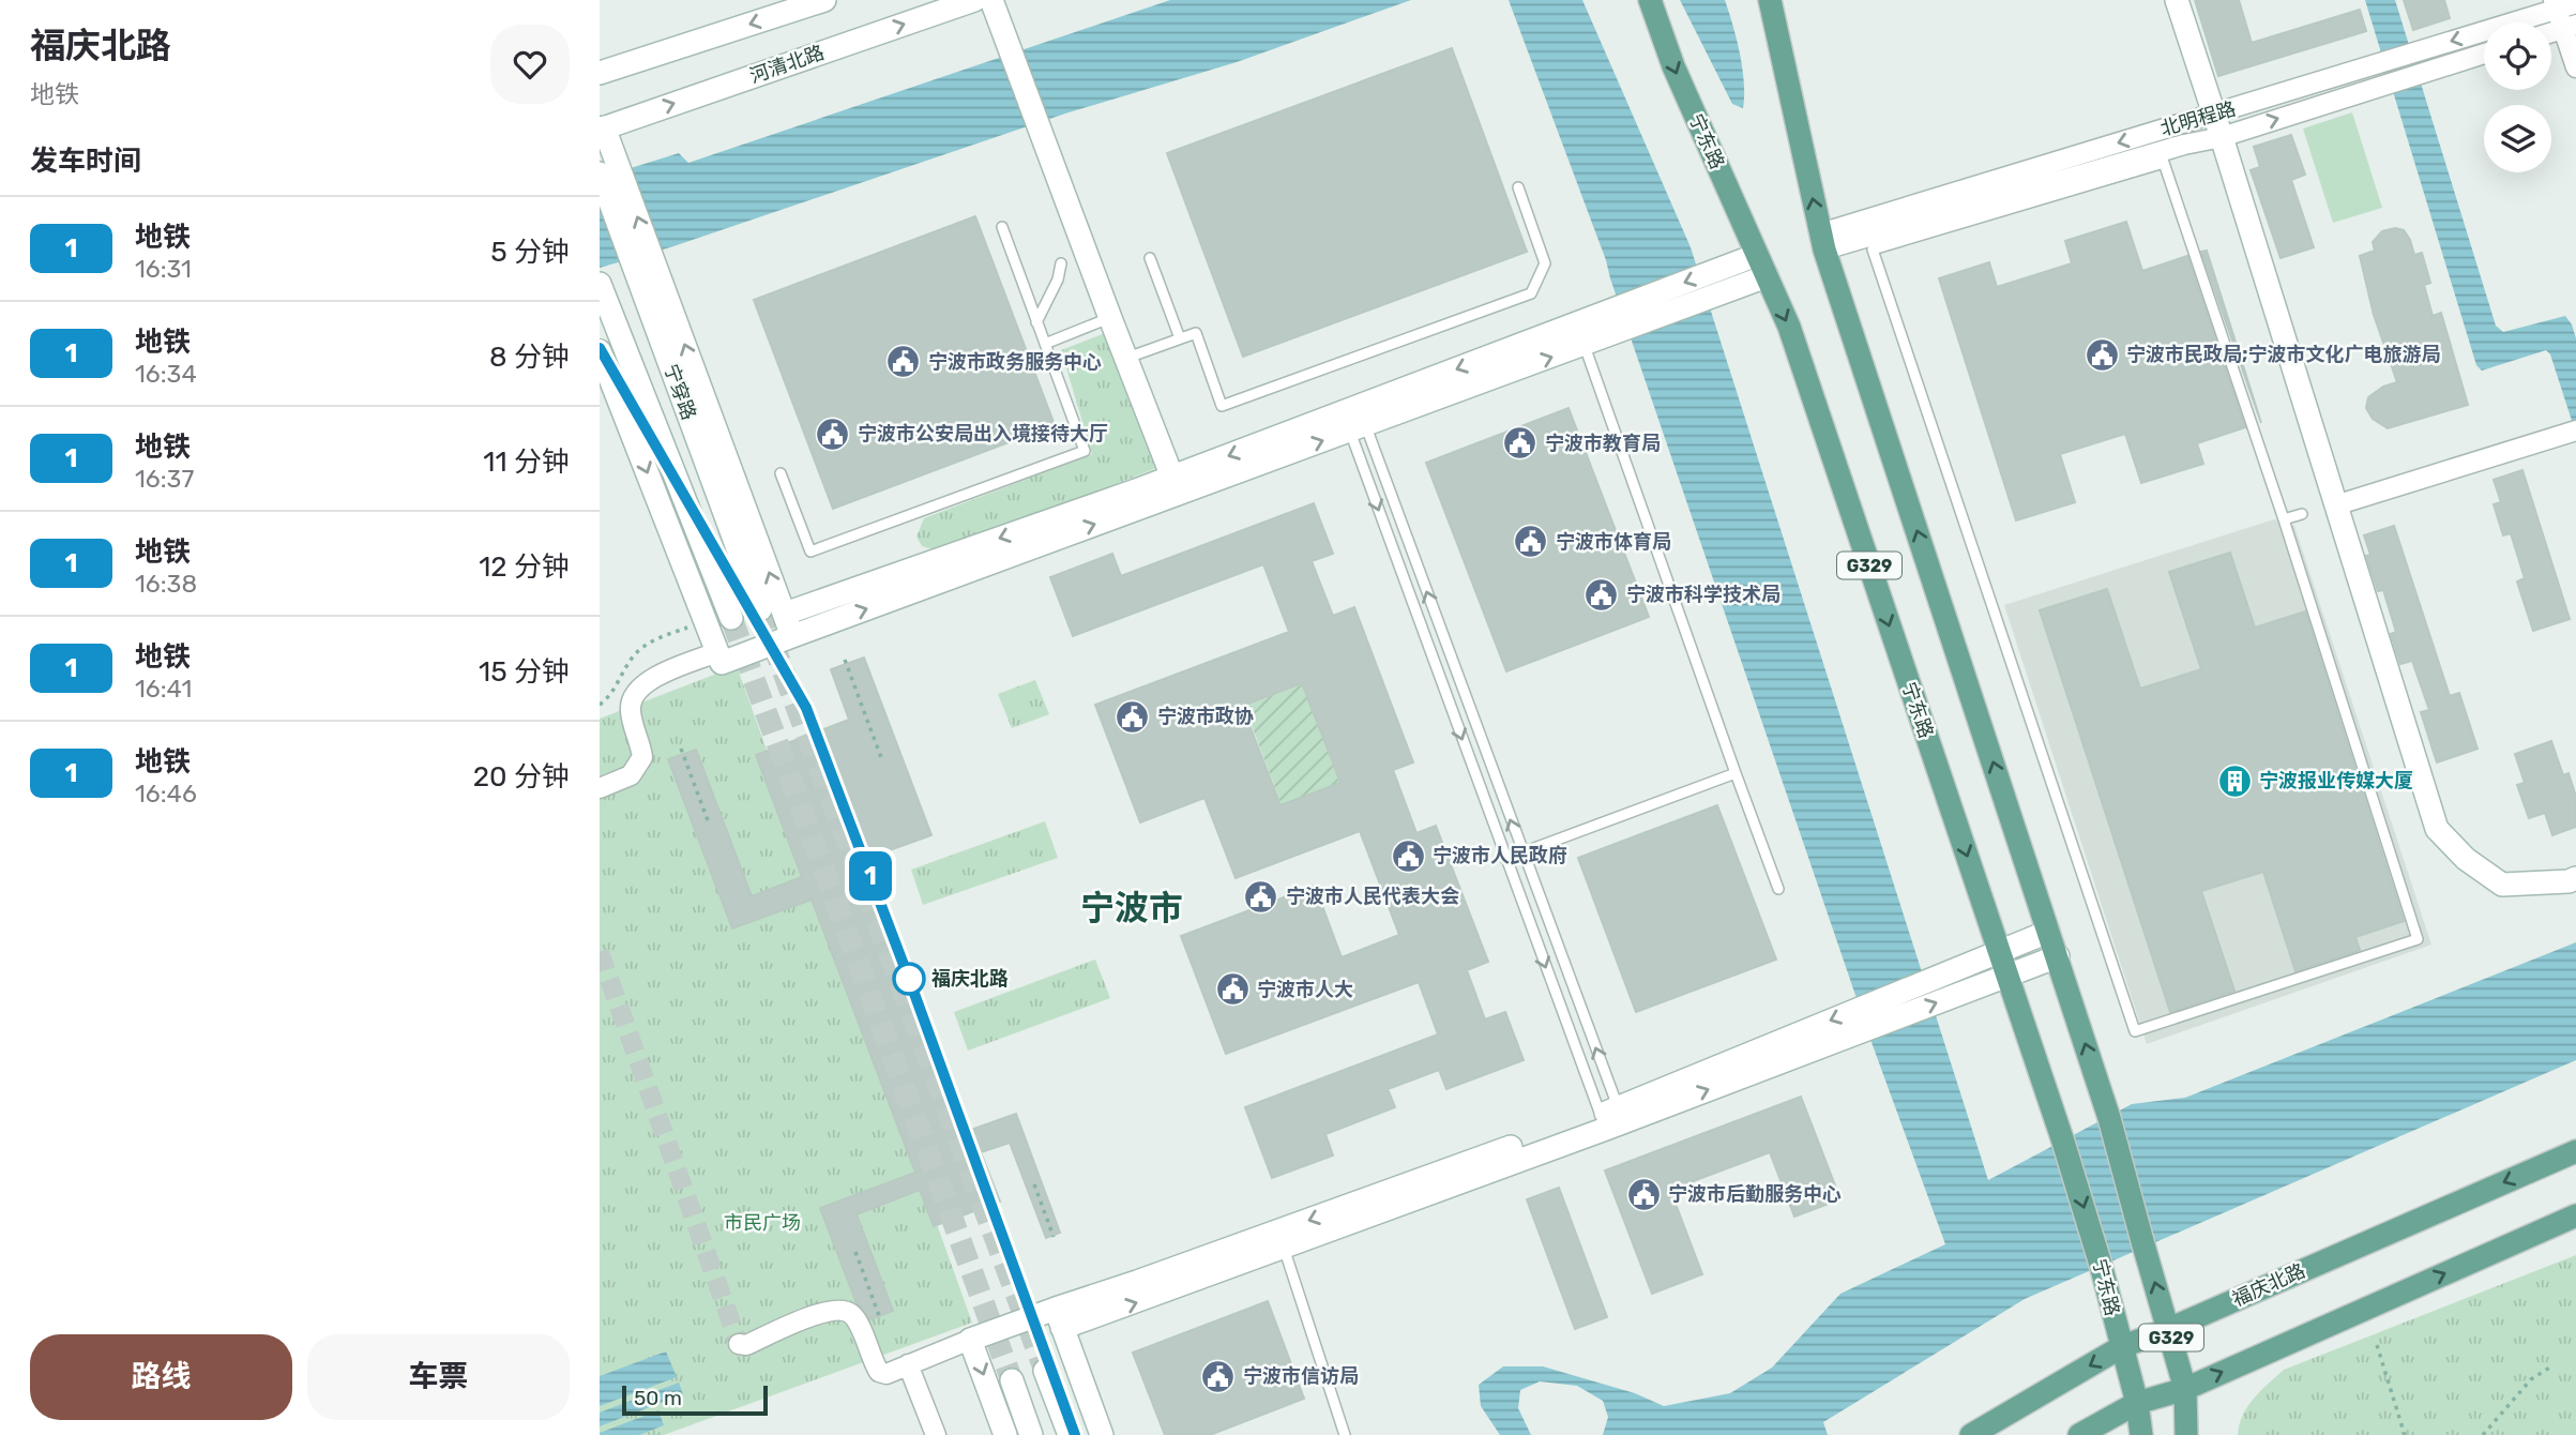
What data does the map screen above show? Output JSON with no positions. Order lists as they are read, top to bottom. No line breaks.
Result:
{"streets":{"main road":["宁东路","G329","福庆北路"],"street":["河清北路","北明程路","宁穿路"]},"crossings":[["河清北路","宁穿路"],["北明程路","G329"],["宁东路","福庆北路"],["G329","福庆北路"]],"districts":["宁波市"],"parks":["市民广场"],"places":{"public building":["宁波市民政局;宁波市文化广电旅游局","宁波市政务服务中心","宁波市公安局出入境接待大厅","宁波市教育局","宁波市体育局","宁波市科学技术局","宁波市政协","宁波市人民政府","宁波市人民代表大会","宁波市人大","宁波市后勤服务中心","宁波市信访局"],"building":["宁波报业传媒大厦"],"other":["福庆北路"]},"lines":["metro line 1"],"scale_bar":"50 m","page":{"heading":[["福庆北路","地铁"],"发车时间"],"on_map":"1","list":[{"mark":"1","name":"地铁","note":"16:31","value":"5 分钟"},{"mark":"1","name":"地铁","note":"16:34","value":"8 分钟"},{"mark":"1","name":"地铁","note":"16:37","value":"11 分钟"},{"mark":"1","name":"地铁","note":"16:38","value":"12 分钟"},{"mark":"1","name":"地铁","note":"16:41","value":"15 分钟"},{"mark":"1","name":"地铁","note":"16:46","value":"20 分钟"}],"buttons":["路线","车票"],"scale":"50 m"}}
